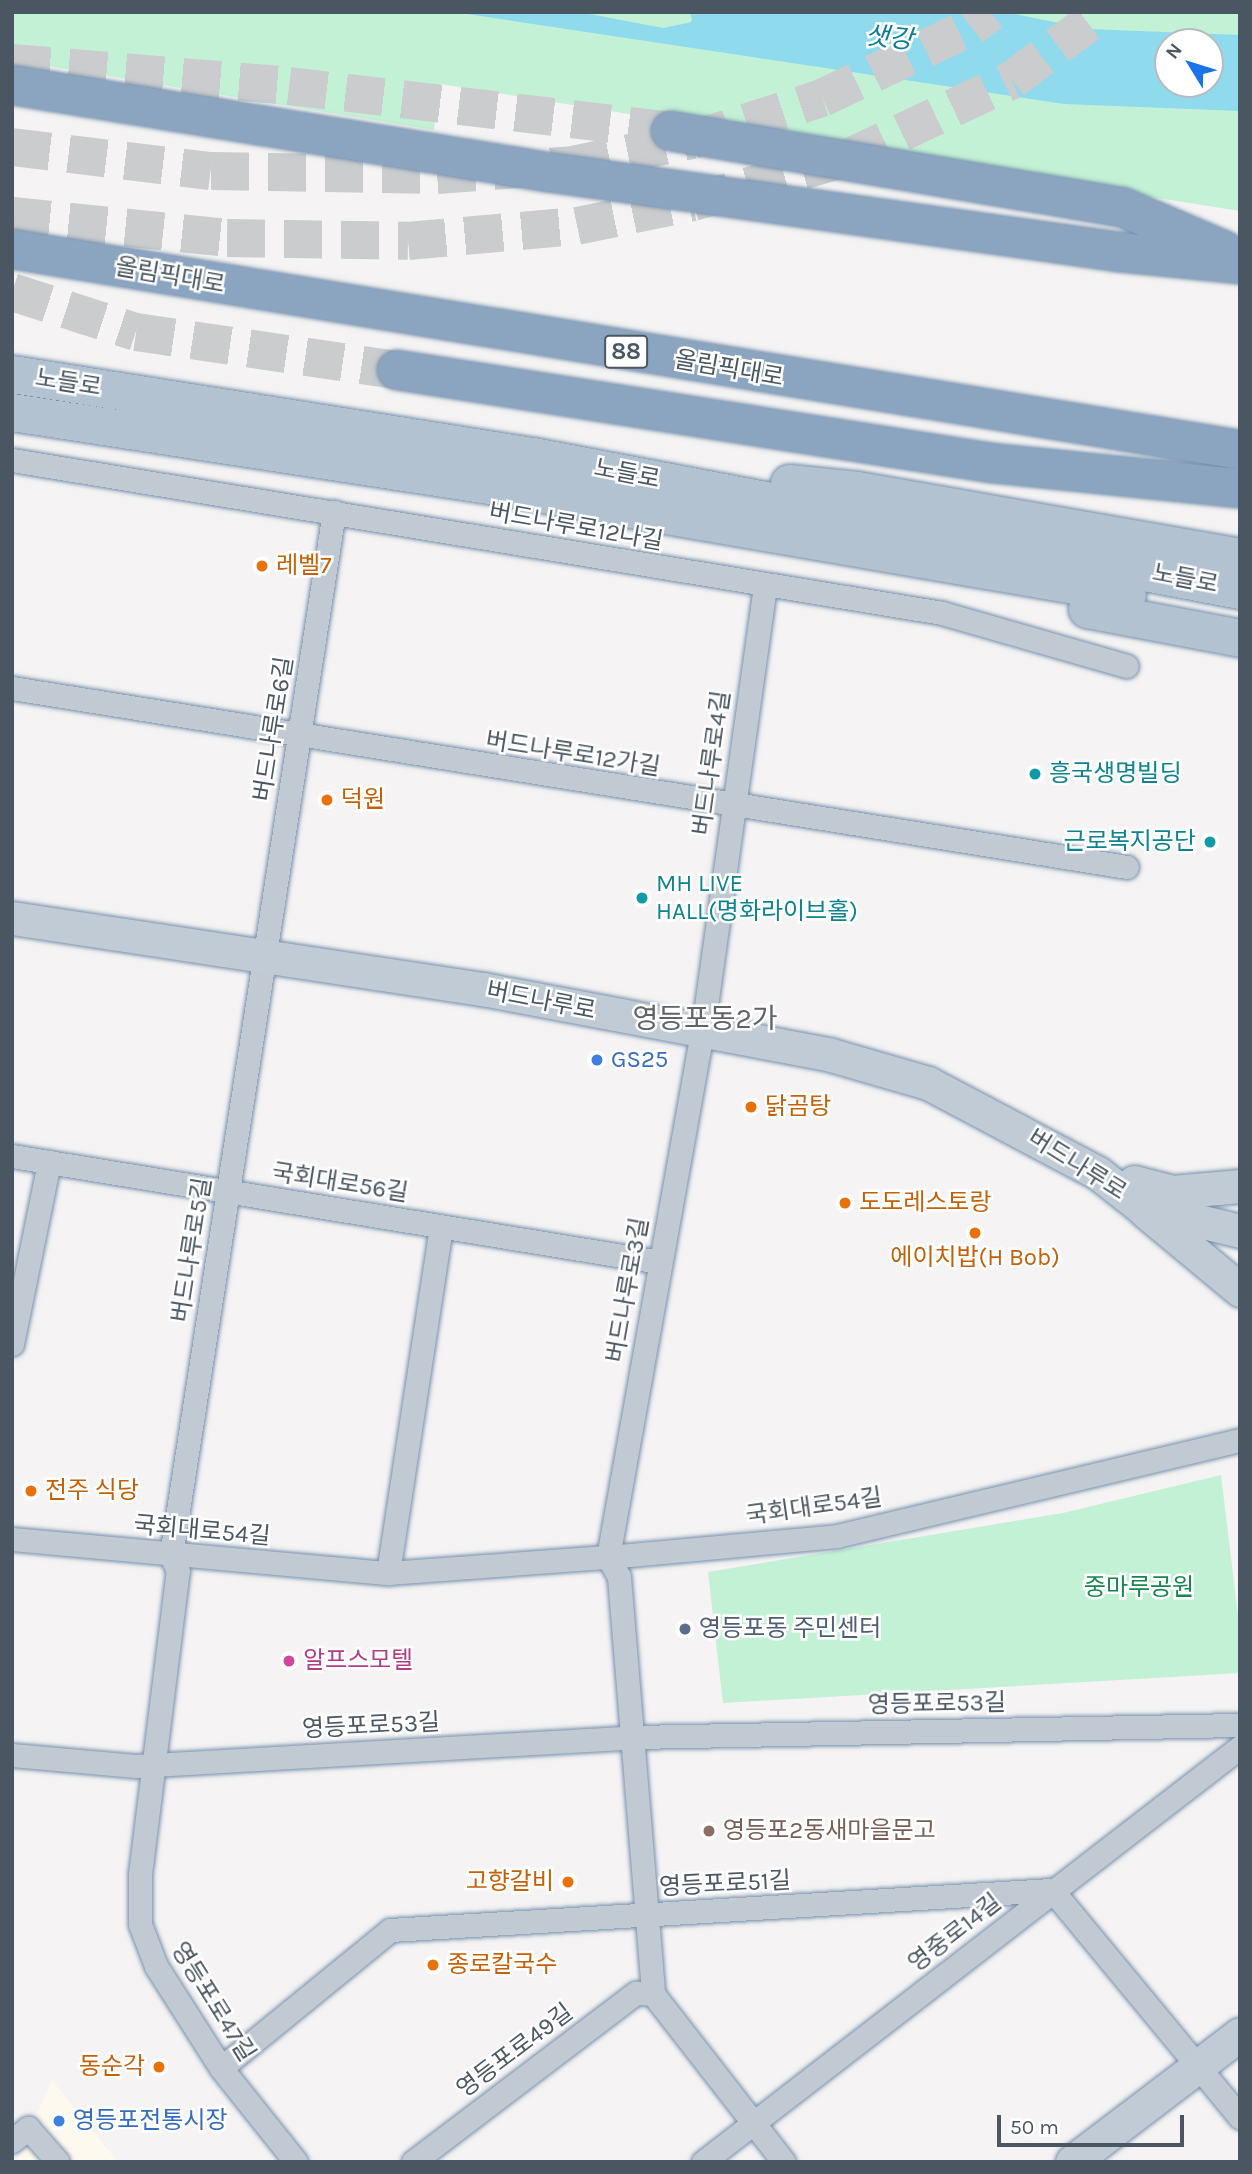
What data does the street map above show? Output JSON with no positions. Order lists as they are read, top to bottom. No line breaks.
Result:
{"streets":{"highway":["올림픽대로","88"],"main road":["노들로","버드나루로"],"street":["버드나루로12나길","버드나루로6길","버드나루로12가길","버드나루로4길","국회대로56길","버드나루로5길","버드나루로3길","국회대로54길","영등포로53길","영등포로51길","영중로14길","영등포로47길","영등포로49길"]},"crossings":[["버드나루로12나길","버드나루로6길"],["버드나루로12나길","버드나루로4길"],["버드나루로6길","버드나루로12가길"],["버드나루로6길","버드나루로"],["버드나루로6길","버드나루로5길"],["버드나루로12가길","버드나루로4길"],["버드나루로4길","버드나루로"],["버드나루로4길","버드나루로3길"],["버드나루로","버드나루로5길"],["버드나루로","버드나루로3길"],["국회대로56길","버드나루로5길"],["국회대로56길","버드나루로3길"],["버드나루로5길","국회대로54길"],["버드나루로3길","국회대로54길"],["영등포로53길","영등포로47길"],["영등포로51길","영중로14길"],["영등포로51길","영등포로47길"]],"districts":["영등포동2가"],"water":["샛강"],"parks":["중마루공원"],"places":["레벨7","흥국생명빌딩","덕원","근로복지공단","MH LIVE HALL(명화라이브홀)","GS25","닭곰탕","도도레스토랑","에이치밥(H Bob)","전주 식당","영등포동 주민센터","알프스모텔","영등포2동새마을문고","고향갈비","종로칼국수","동순각","영등포전통시장"],"scale_bar":"50 m","north":"top left"}
